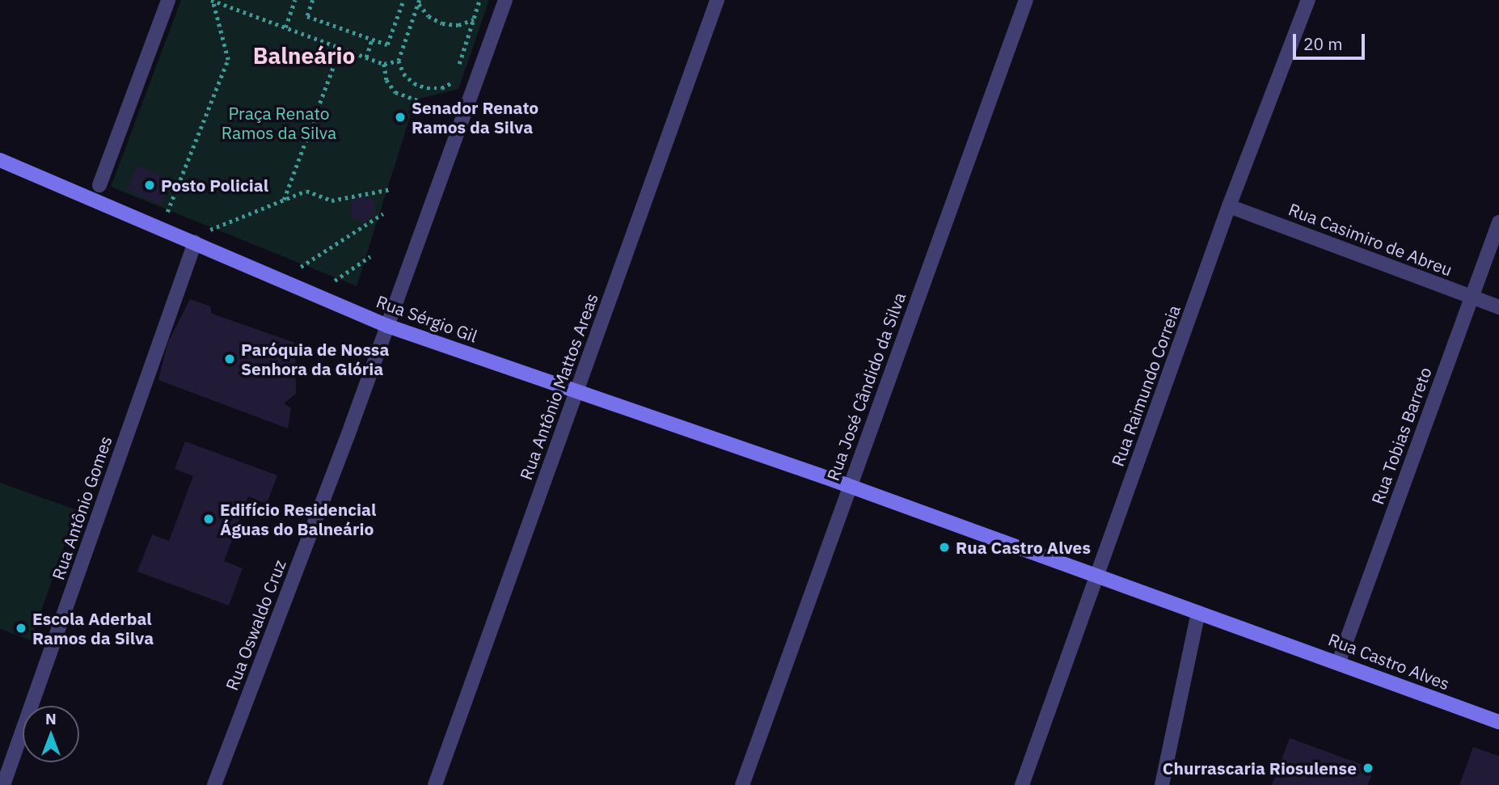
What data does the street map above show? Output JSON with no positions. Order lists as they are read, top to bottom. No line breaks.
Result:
{"streets":{"main road":["Rua Sérgio Gil","Rua Castro Alves"],"street":["Rua Casimiro de Abreu","Rua Raimundo Correia","Rua Antônio Mattos Areas","Rua José Cândido da Silva","Rua Tobias Barreto","Rua Antônio Gomes","Rua Oswaldo Cruz"]},"crossings":[["Rua Casimiro de Abreu","Rua Raimundo Correia"],["Rua Casimiro de Abreu","Rua Tobias Barreto"],["Rua Sérgio Gil","Rua Antônio Mattos Areas"],["Rua Sérgio Gil","Rua José Cândido da Silva"],["Rua Sérgio Gil","Rua Antônio Gomes"],["Rua Sérgio Gil","Rua Oswaldo Cruz"],["Rua Sérgio Gil","Rua Castro Alves"],["Rua Raimundo Correia","Rua Castro Alves"],["Rua José Cândido da Silva","Rua Castro Alves"],["Rua Tobias Barreto","Rua Castro Alves"]],"districts":["Balneário"],"parks":["Praça Renato Ramos da Silva"],"places":["Senador Renato Ramos da Silva","Posto Policial","Paróquia de Nossa Senhora da Glória","Edifício Residencial Águas do Balneário","Rua Castro Alves","Escola Aderbal Ramos da Silva","Churrascaria Riosulense"],"scale_bar":"20 m","north":"top"}
